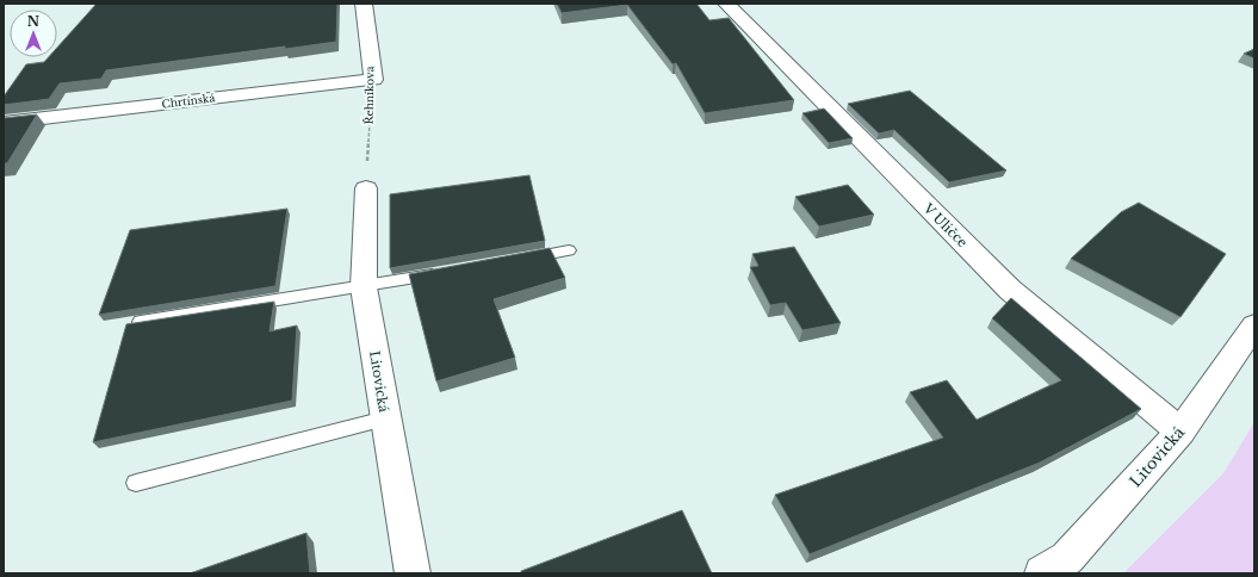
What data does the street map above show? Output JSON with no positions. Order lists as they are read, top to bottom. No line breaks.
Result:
{"streets":{"street":["Řehníkova","Chrtínská","V Uličce","Litovická"]},"crossings":[["Řehníkova","Chrtínská"],["Řehníkova","Litovická"],["V Uličce","Litovická"]],"north":"top"}
